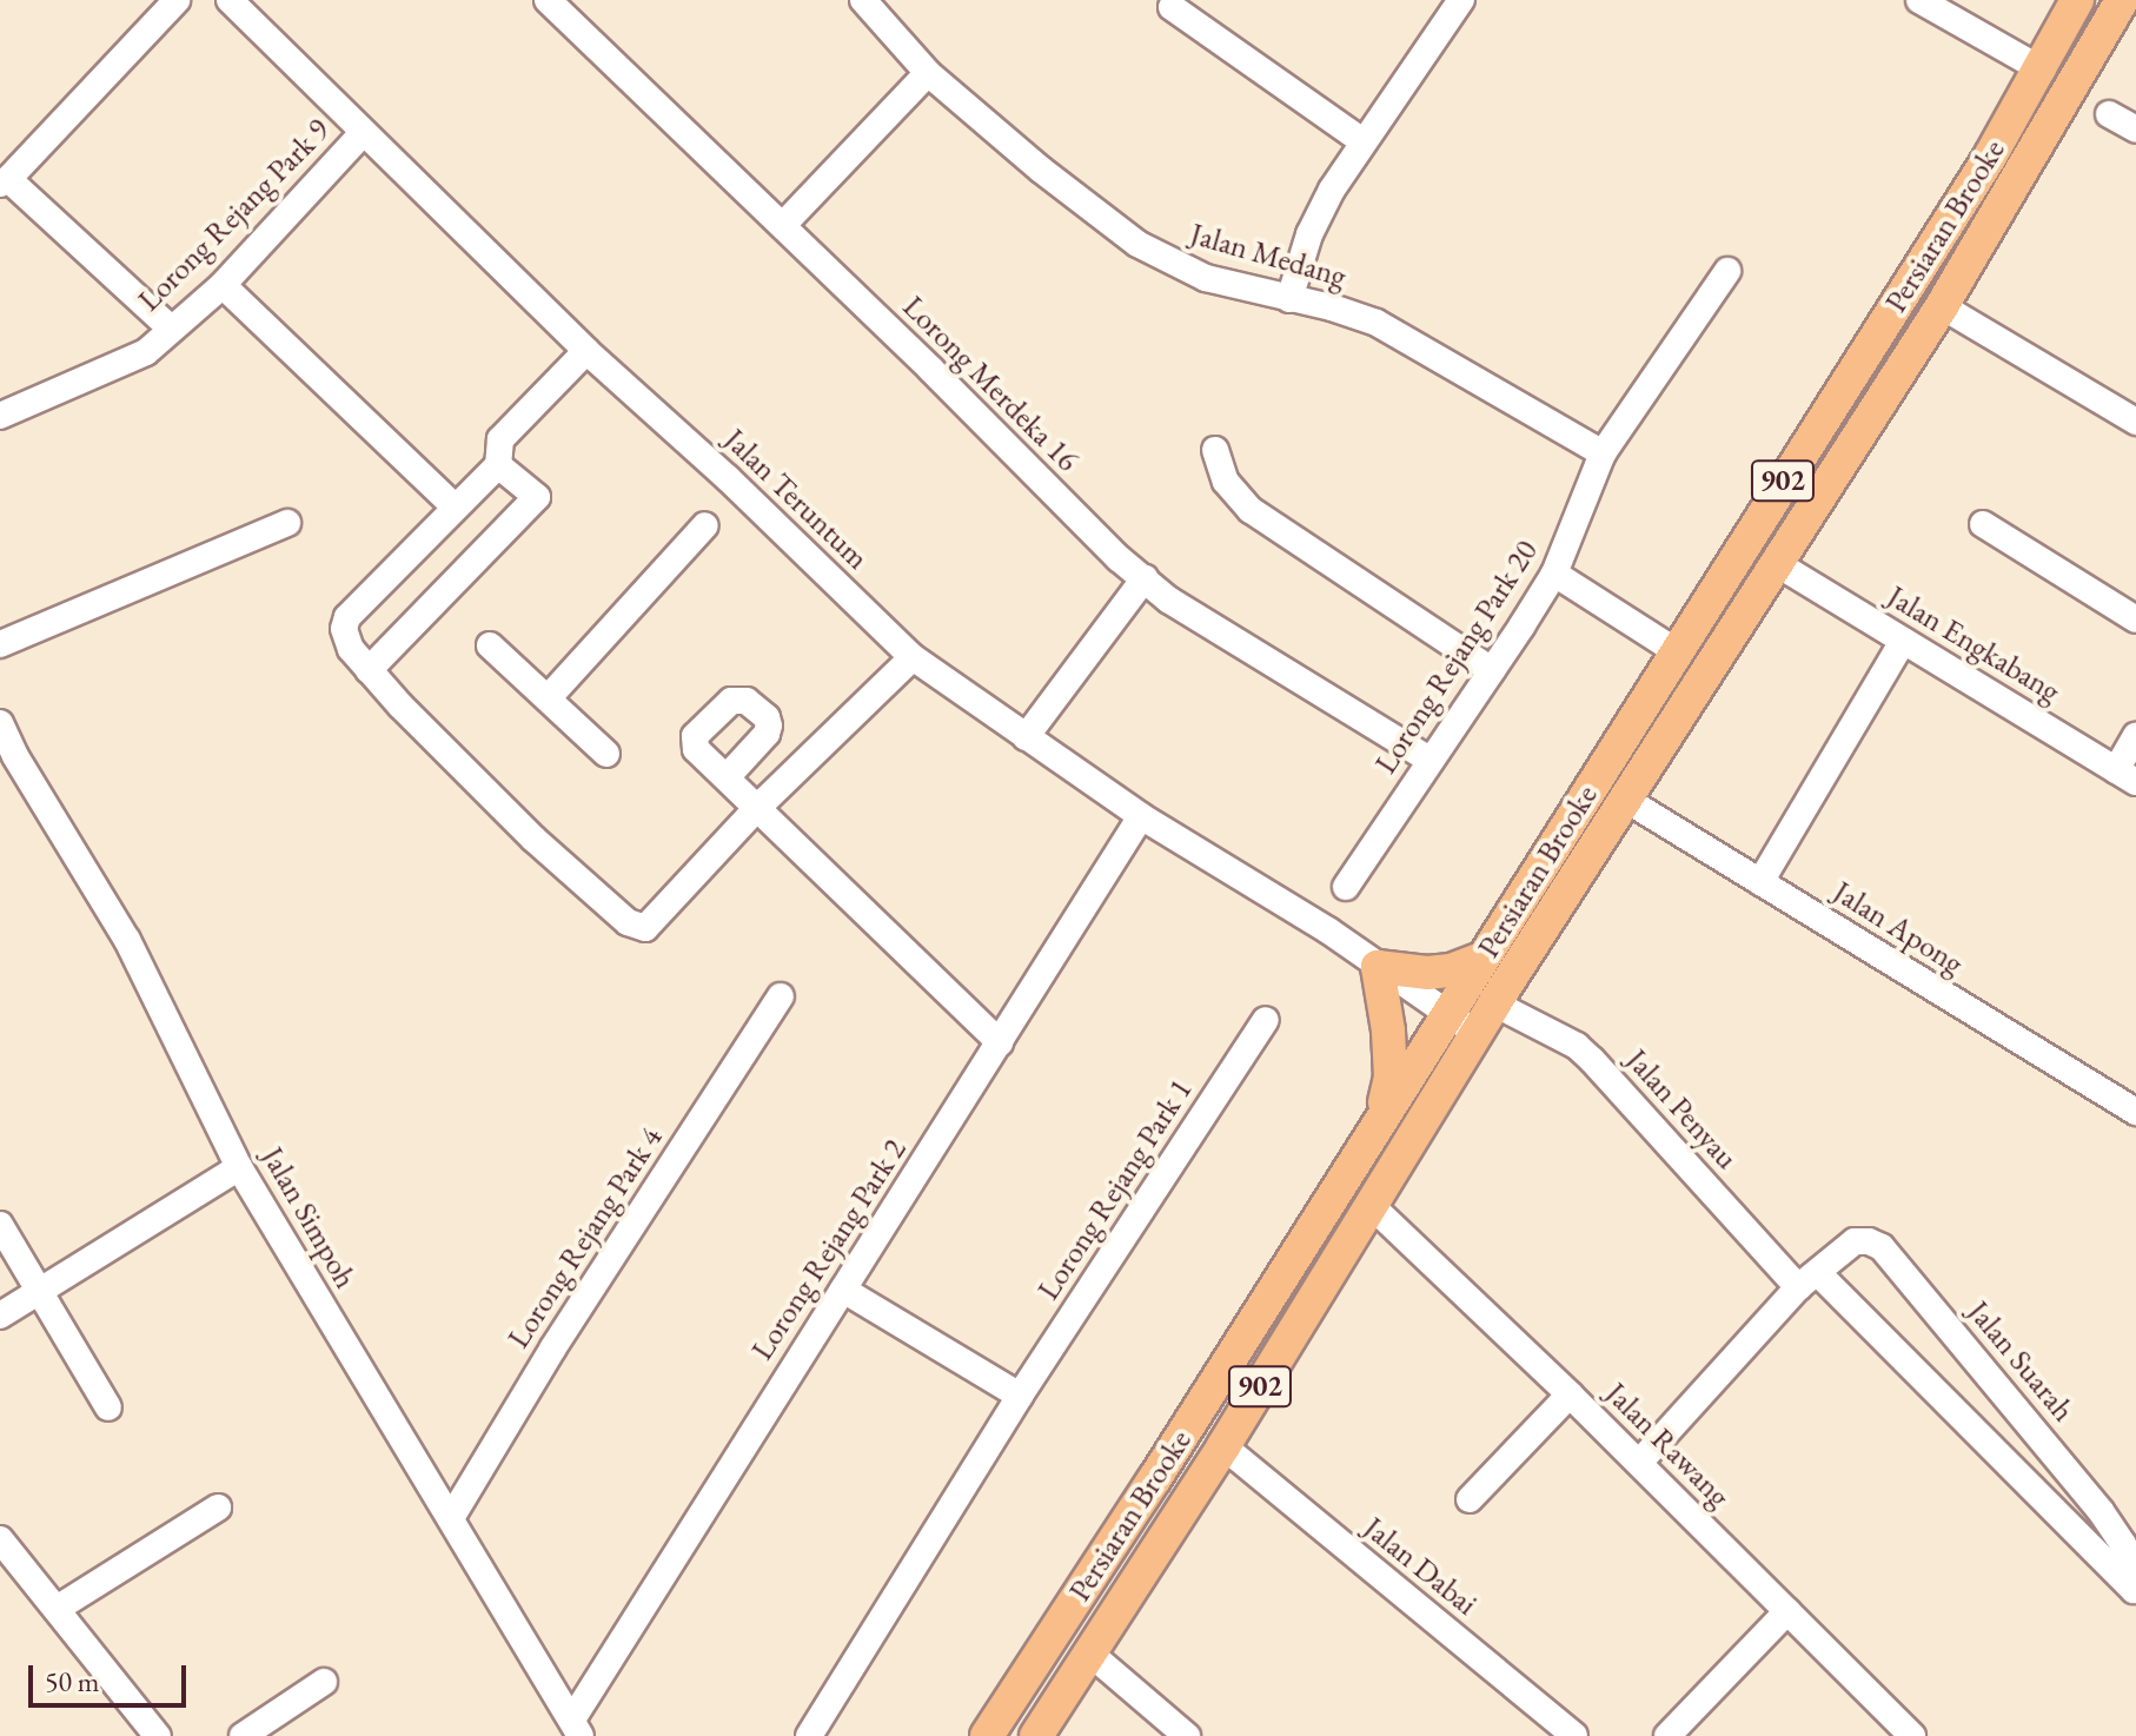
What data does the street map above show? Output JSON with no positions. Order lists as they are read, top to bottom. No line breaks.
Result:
{"streets":{"main road":["Persiaran Brooke","902"],"street":["Lorong Rejang Park 9","Jalan Medang","Lorong Merdeka 16","Jalan Teruntum","Jalan Engkabang","Lorong Rejang Park 20","Jalan Apong","Jalan Penyau","Lorong Rejang Park 1","Jalan Simpoh","Lorong Rejang Park 4","Lorong Rejang Park 2","Jalan Suarah","Jalan Rawang","Jalan Dabai"]},"crossings":[["Lorong Rejang Park 9","Jalan Teruntum"],["Persiaran Brooke","Jalan Teruntum"],["Persiaran Brooke","Jalan Engkabang"],["Persiaran Brooke","Jalan Apong"],["Persiaran Brooke","Jalan Penyau"],["Persiaran Brooke","Jalan Rawang"],["Persiaran Brooke","Jalan Dabai"],["Jalan Medang","Lorong Rejang Park 20"],["Lorong Merdeka 16","Lorong Rejang Park 20"],["Jalan Teruntum","Lorong Rejang Park 2"],["Jalan Penyau","Jalan Suarah"],["Jalan Simpoh","Lorong Rejang Park 4"],["Jalan Simpoh","Lorong Rejang Park 2"],["Jalan Suarah","Jalan Rawang"]],"scale_bar":"50 m"}
